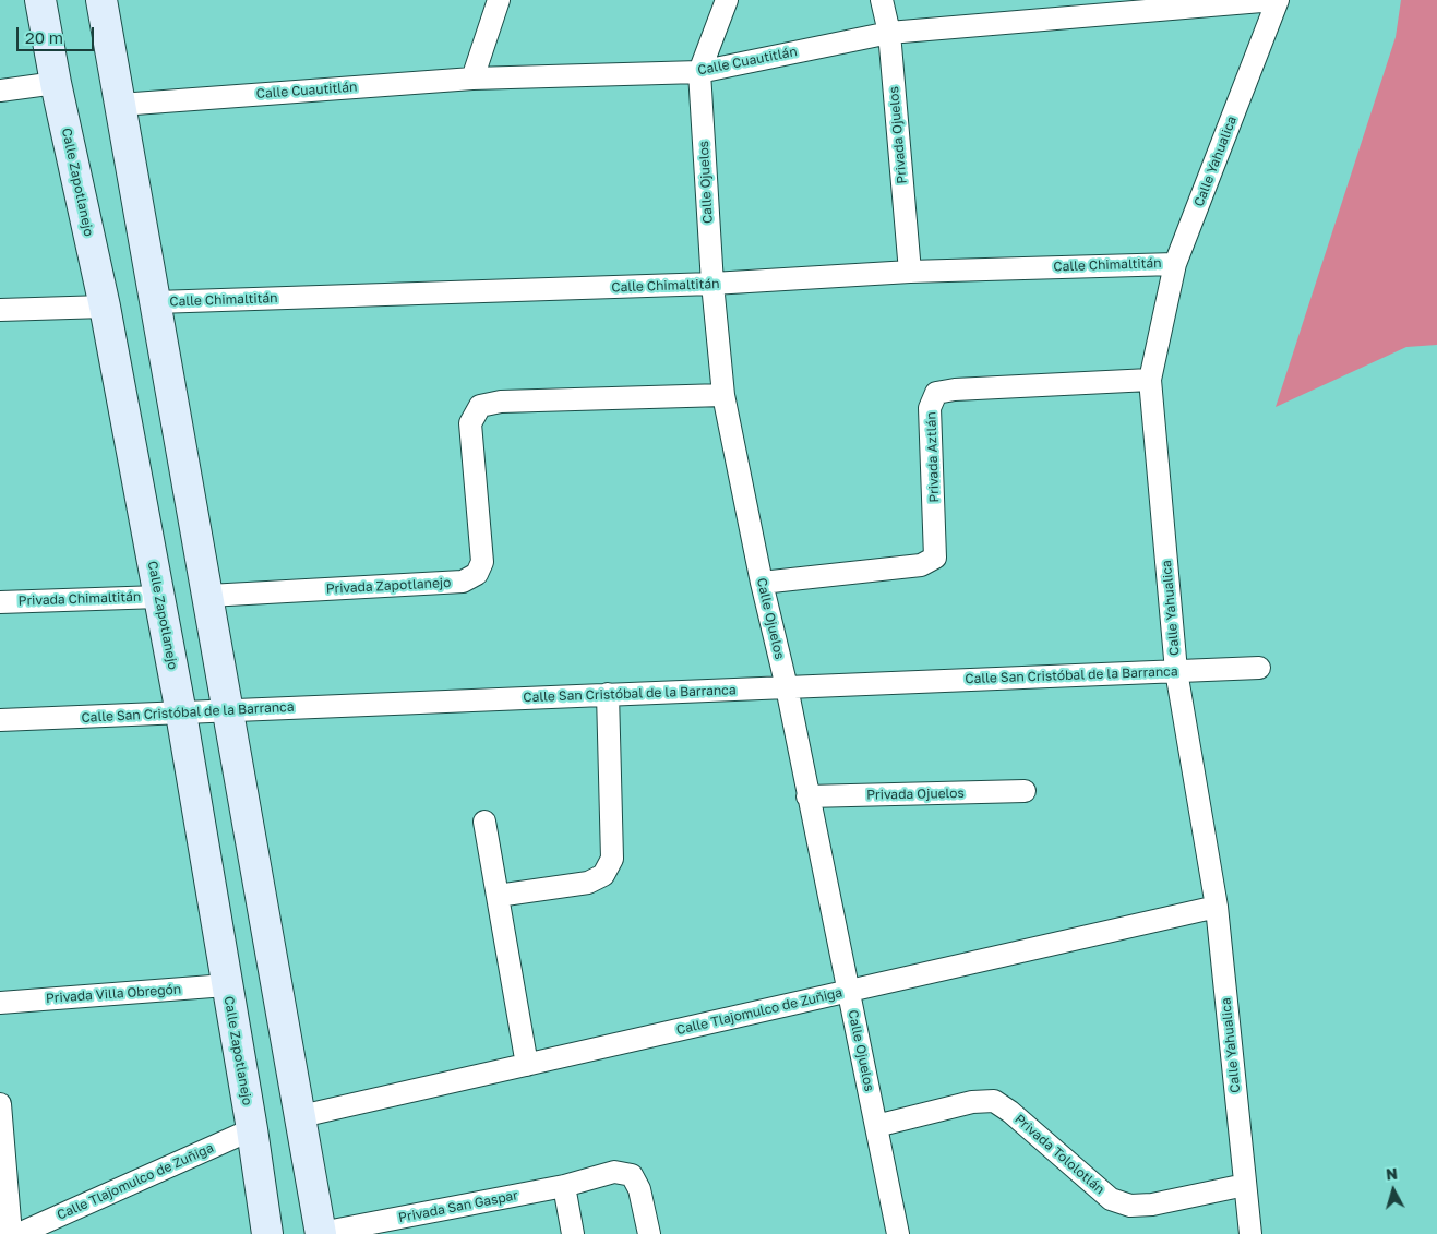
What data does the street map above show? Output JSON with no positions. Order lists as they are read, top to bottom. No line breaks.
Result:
{"streets":{"street":["Calle Cuautitlán","Privada Ojuelos","Calle Yahualica","Calle Zapotlanejo","Calle Ojuelos","Calle Chimaltitán","Privada Aztlán","Privada Zapotlanejo","Privada Chimaltitán","Calle San Cristóbal de la Barranca","Privada Villa Obregón","Calle Tlajomulco de Zuñiga","Privada Tololotlán","Privada San Gaspar"]},"crossings":[["Calle Cuautitlán","Privada Ojuelos"],["Calle Cuautitlán","Calle Ojuelos"],["Privada Ojuelos","Calle Ojuelos"],["Privada Ojuelos","Calle Chimaltitán"],["Calle Yahualica","Calle Chimaltitán"],["Calle Yahualica","Privada Aztlán"],["Calle Yahualica","Calle San Cristóbal de la Barranca"],["Calle Yahualica","Calle Tlajomulco de Zuñiga"],["Calle Yahualica","Privada Tololotlán"],["Calle Zapotlanejo","Privada Chimaltitán"],["Calle Zapotlanejo","Calle San Cristóbal de la Barranca"],["Calle Zapotlanejo","Privada Villa Obregón"],["Calle Zapotlanejo","Calle Tlajomulco de Zuñiga"],["Calle Ojuelos","Calle Chimaltitán"],["Calle Ojuelos","Privada Aztlán"],["Calle Ojuelos","Privada Zapotlanejo"],["Calle Ojuelos","Calle San Cristóbal de la Barranca"],["Calle Ojuelos","Calle Tlajomulco de Zuñiga"],["Calle Ojuelos","Privada Tololotlán"]],"scale_bar":"20 m","north":"top"}
